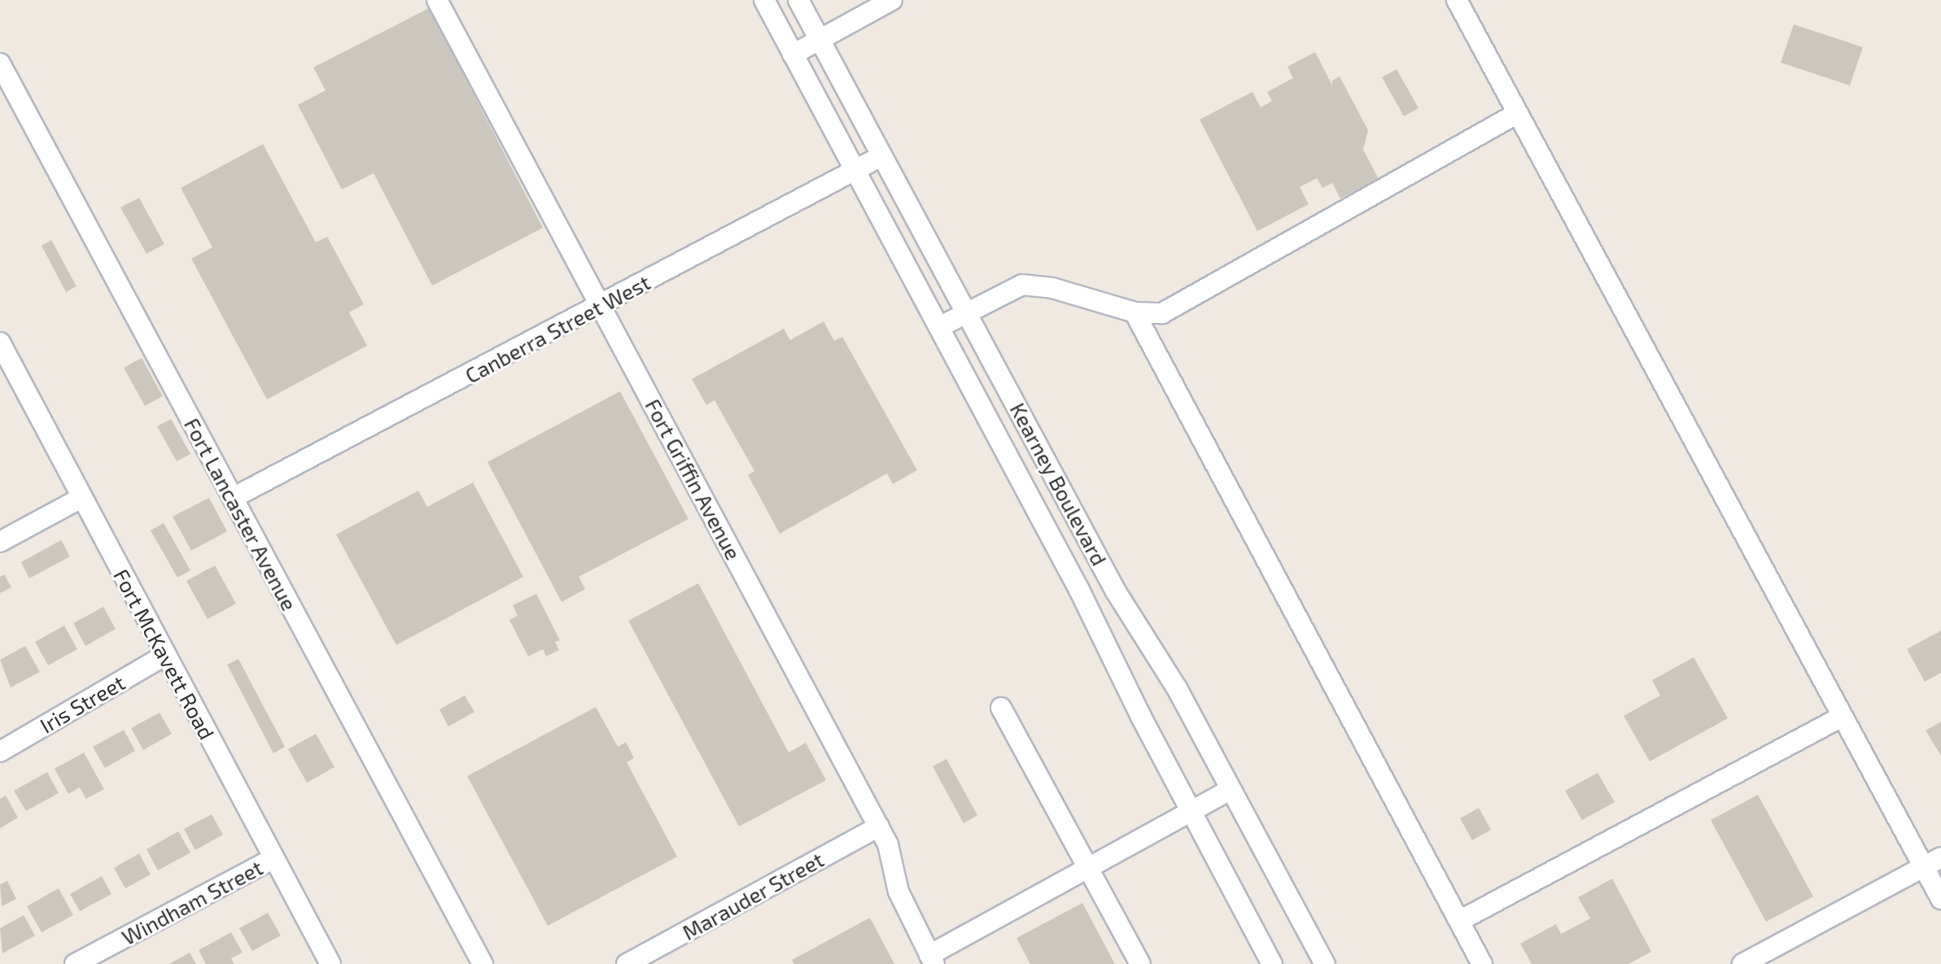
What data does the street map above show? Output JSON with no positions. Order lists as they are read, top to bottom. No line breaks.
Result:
{"streets":{"street":["Canberra Street West","Fort Griffin Avenue","Kearney Boulevard","Fort Lancaster Avenue","Fort McKavett Road","Iris Street","Marauder Street","Windham Street"]},"crossings":[["Canberra Street West","Fort Griffin Avenue"],["Canberra Street West","Kearney Boulevard"],["Canberra Street West","Fort Lancaster Avenue"],["Fort Griffin Avenue","Marauder Street"],["Fort McKavett Road","Iris Street"],["Fort McKavett Road","Windham Street"]]}
